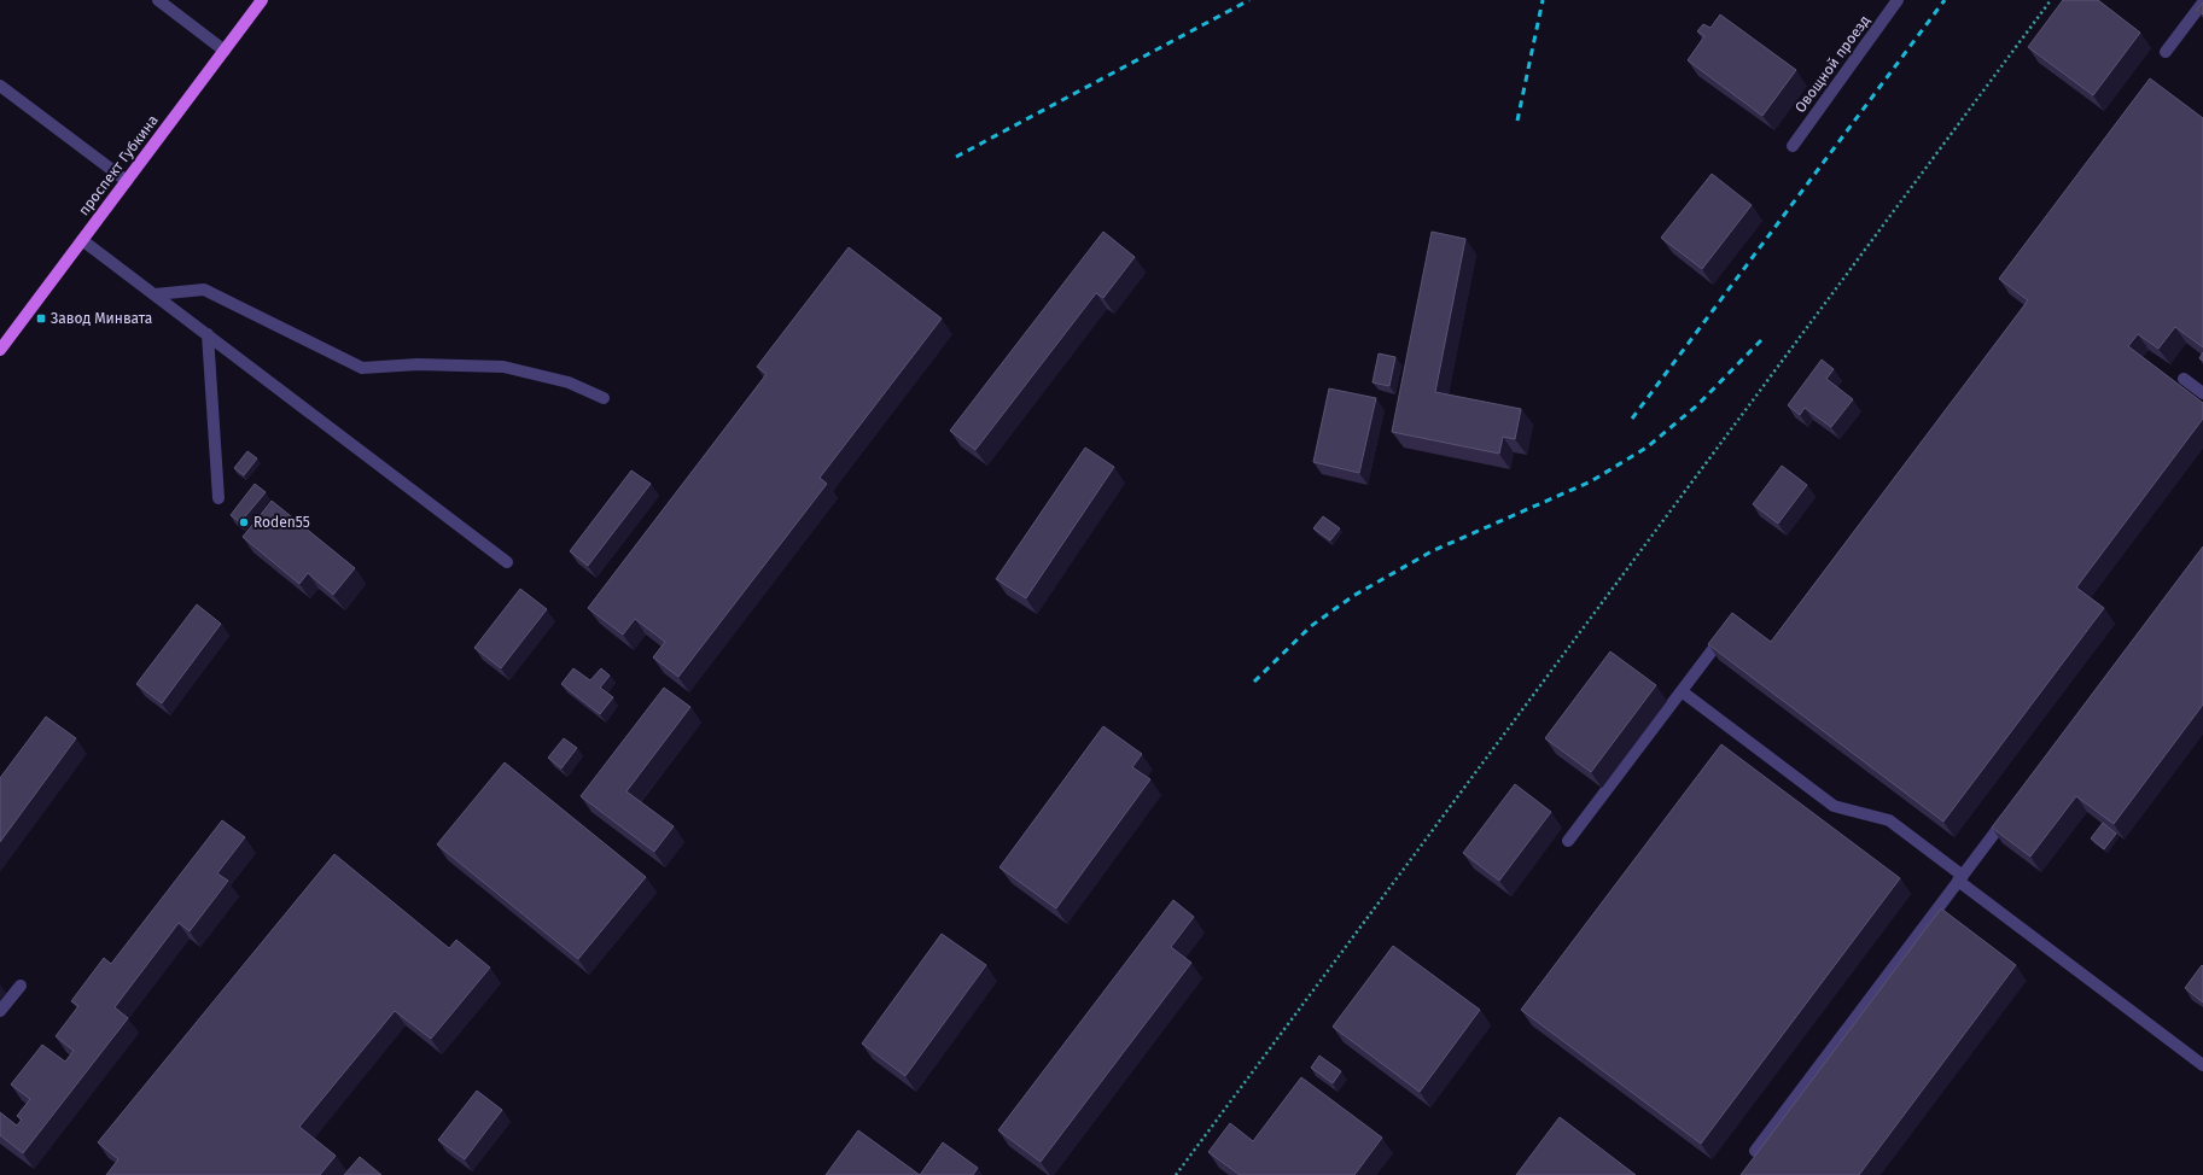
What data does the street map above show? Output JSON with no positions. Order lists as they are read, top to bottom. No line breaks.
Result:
{"streets":{"main road":["проспект Губкина"],"street":["Овощной проезд"]},"places":{"transit":["Завод Минвата"],"other":["Roden55"]}}
